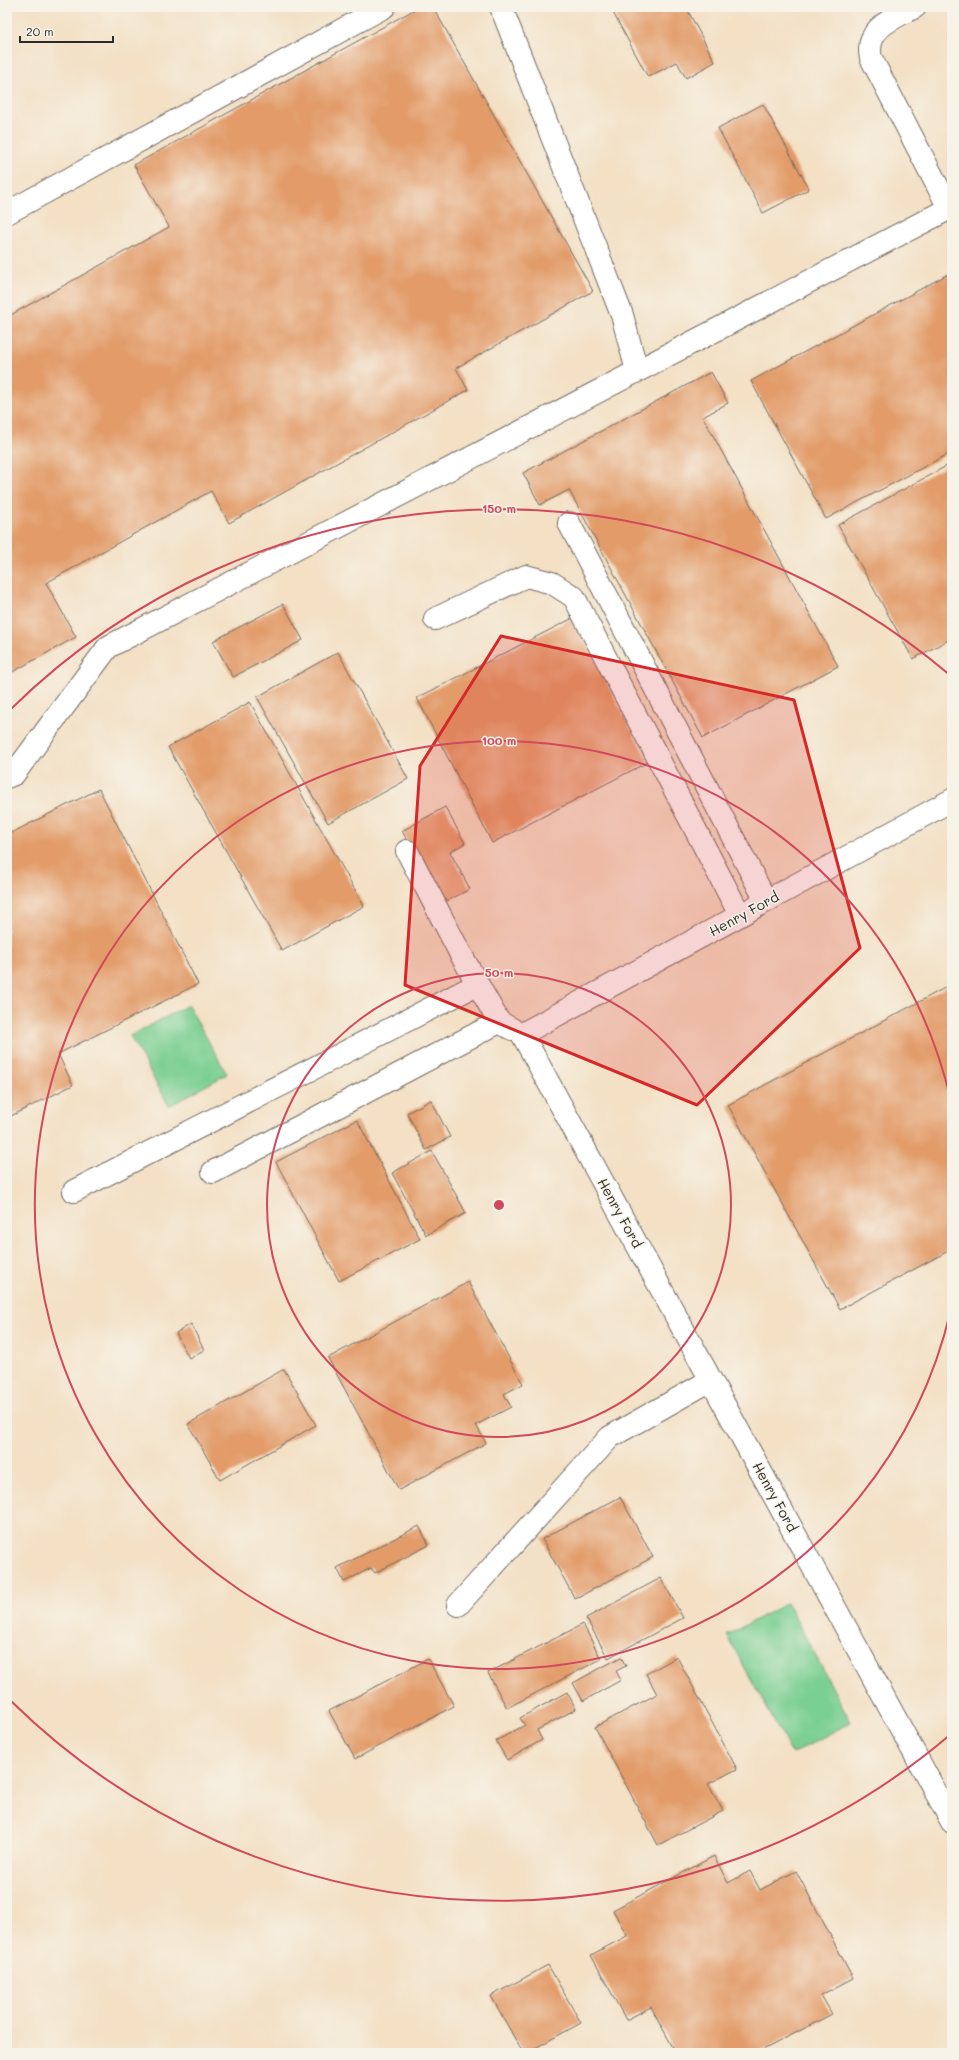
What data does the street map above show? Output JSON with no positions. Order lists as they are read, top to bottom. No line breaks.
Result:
{"streets":{"street":["Henry Ford"]},"scale_bar":"20 m","rings":["150 m","100 m","50 m"]}
